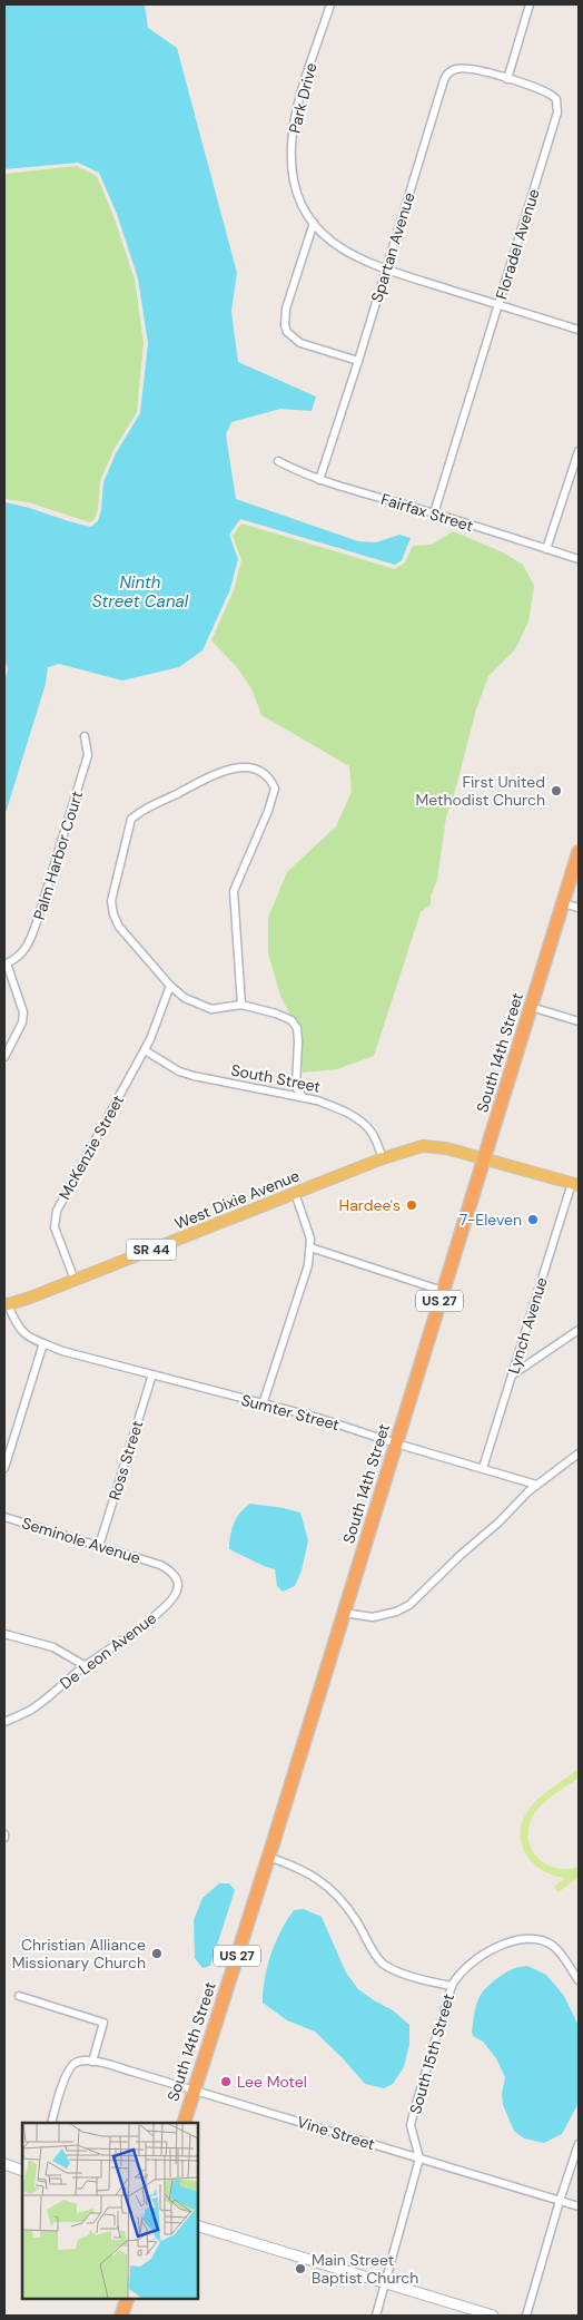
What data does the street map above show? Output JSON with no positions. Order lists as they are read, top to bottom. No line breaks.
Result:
{"streets":{"highway":["South 14th Street","US 27"],"main road":["West Dixie Avenue","SR 44"],"street":["Park Drive","Floradel Avenue","Spartan Avenue","Fairfax Street","Palm Harbor Court","South Street","McKenzie Street","Lynch Avenue","Sumter Street","Ross Street","Seminole Avenue","De Leon Avenue","South 15th Street","Vine Street"]},"crossings":[["Park Drive","Floradel Avenue"],["Park Drive","Spartan Avenue"],["Floradel Avenue","Spartan Avenue"],["Floradel Avenue","Fairfax Street"],["Spartan Avenue","Fairfax Street"],["South 14th Street","West Dixie Avenue"],["South 14th Street","SR 44"],["South 14th Street","Sumter Street"],["South 14th Street","Vine Street"],["South Street","McKenzie Street"],["South Street","West Dixie Avenue"],["McKenzie Street","West Dixie Avenue"],["West Dixie Avenue","SR 44"],["West Dixie Avenue","Sumter Street"],["SR 44","Lynch Avenue"],["Lynch Avenue","Sumter Street"],["Sumter Street","Ross Street"],["Ross Street","Seminole Avenue"],["Seminole Avenue","De Leon Avenue"],["South 15th Street","Vine Street"]],"water":["Ninth Street Canal"],"places":["First United Methodist Church","Hardee's","7-Eleven","Christian Alliance Missionary Church","Lee Motel","Main Street Baptist Church"]}
